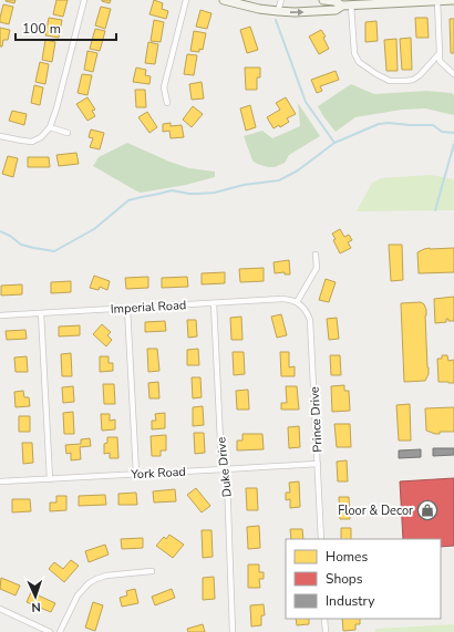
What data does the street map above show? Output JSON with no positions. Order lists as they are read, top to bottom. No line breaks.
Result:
{"streets":{"street":["Imperial Road","Prince Drive","Duke Drive","York Road"]},"crossings":[["Imperial Road","Prince Drive"],["Imperial Road","Duke Drive"],["Prince Drive","York Road"],["Duke Drive","York Road"]],"places":{"shop":["Floor & Decor"]},"legend":["Homes","Shops","Industry"],"scale_bar":"100 m","north":"bottom"}
